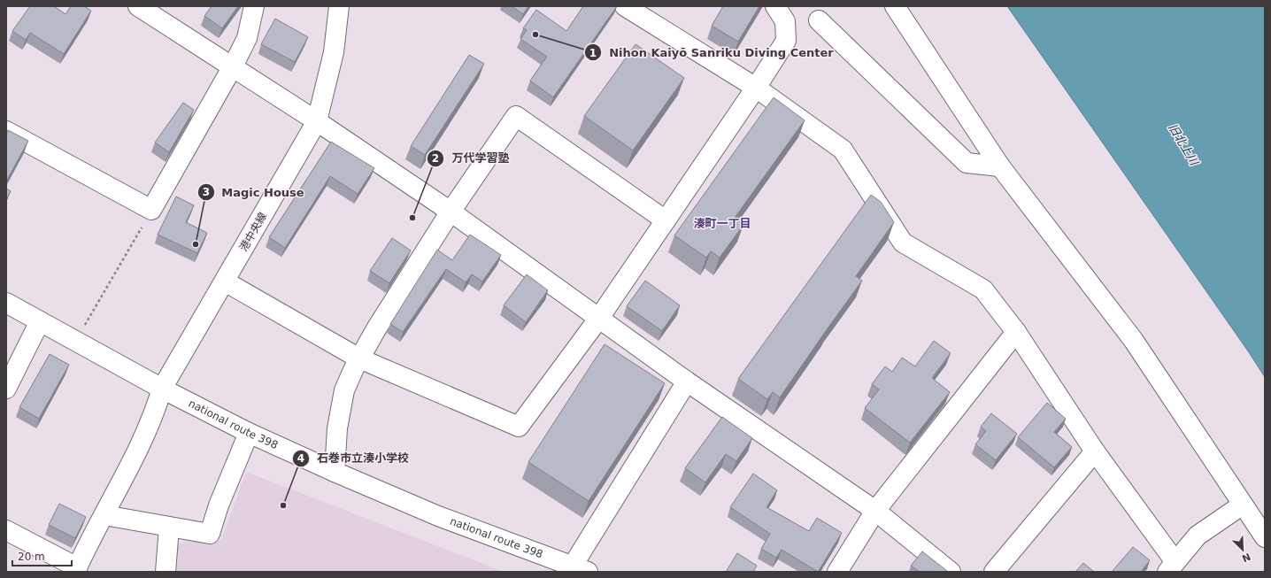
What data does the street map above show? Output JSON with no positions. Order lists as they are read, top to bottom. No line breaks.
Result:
{"streets":{"main road":["港中央線","national route 398"]},"crossings":[["港中央線","national route 398"]],"districts":["湊町一丁目"],"water":["旧北上川"],"places":["Nihon Kaiyō Sanriku Diving Center","万代学習塾","Magic House","石巻市立湊小学校"],"scale_bar":"20 m","north":"bottom right"}
